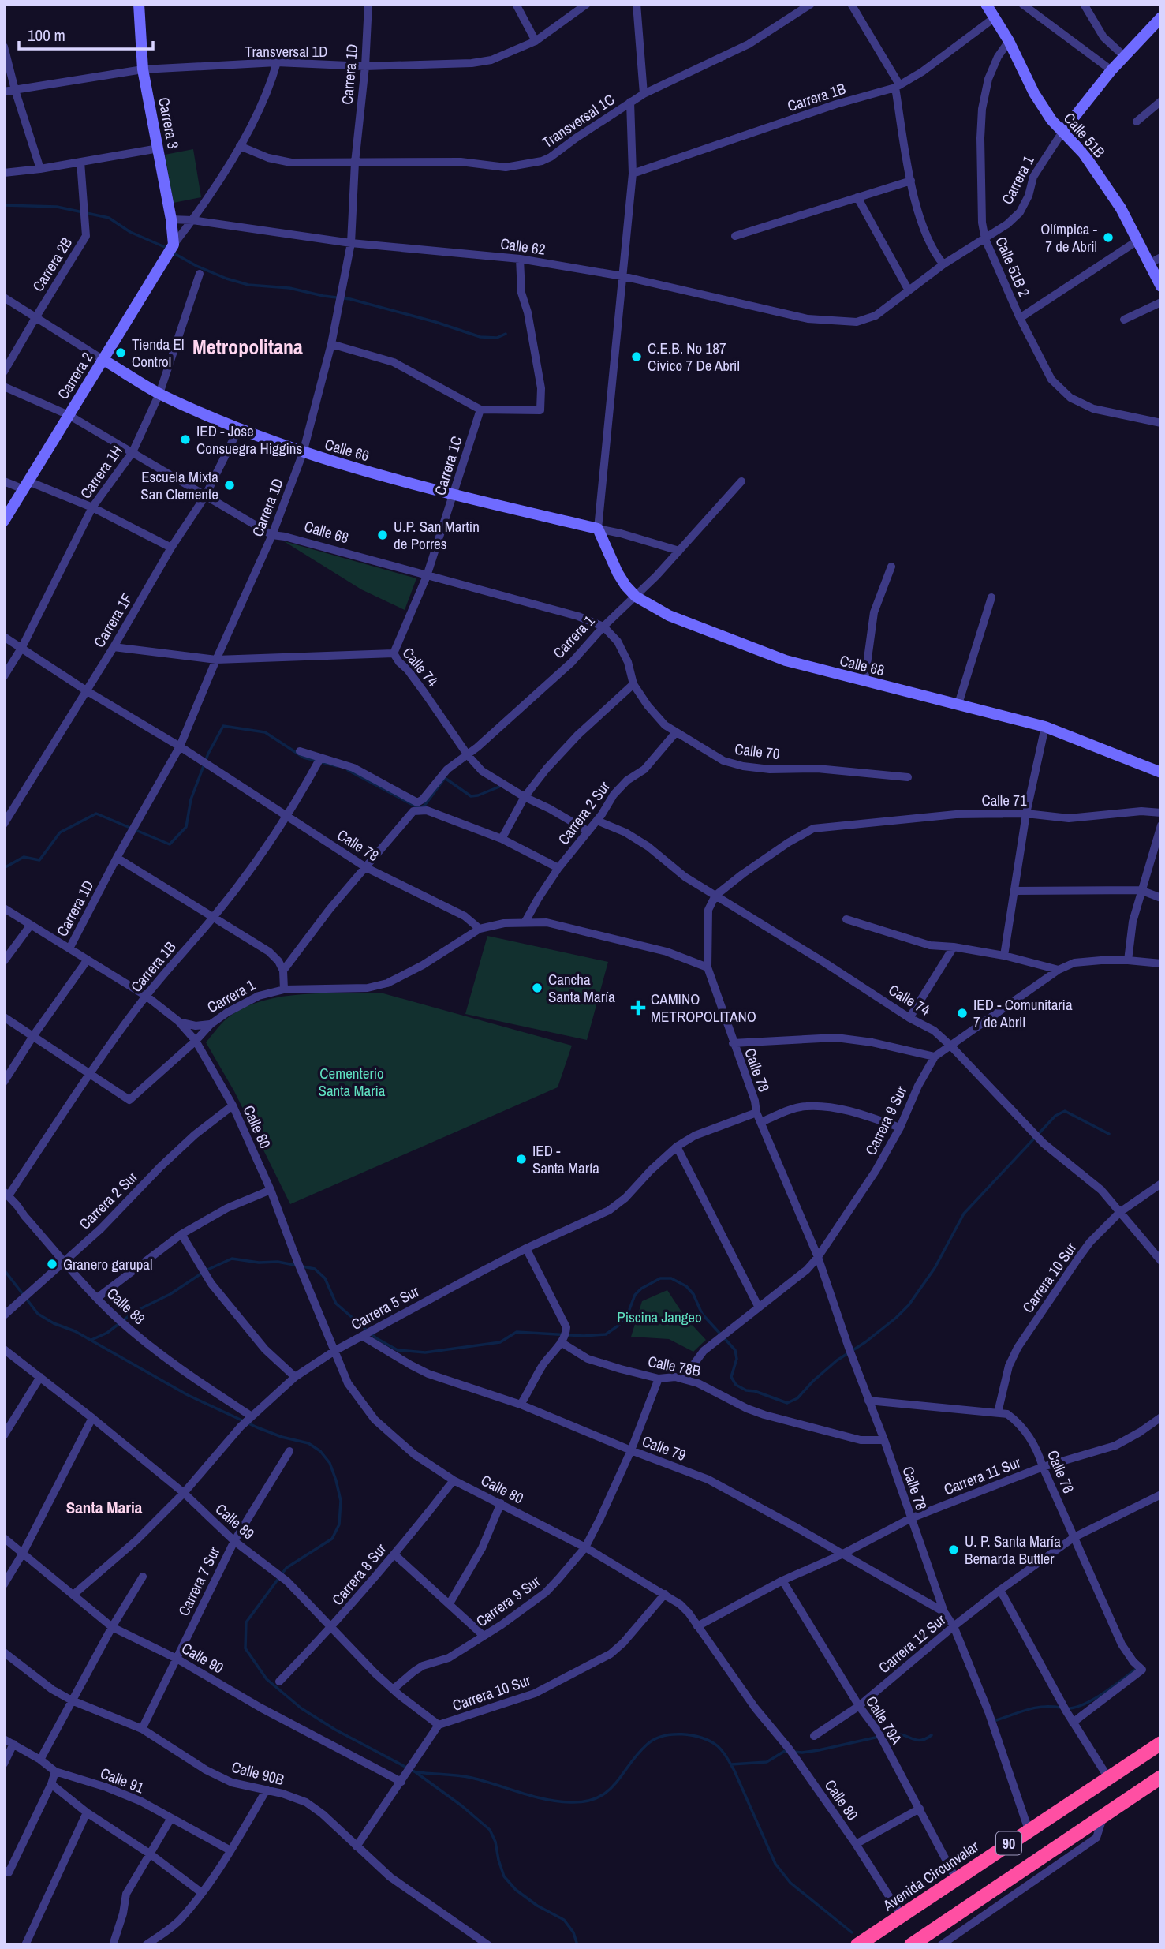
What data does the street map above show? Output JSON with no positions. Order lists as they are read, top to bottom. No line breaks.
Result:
{"streets":{"highway":["90","Avenida Circunvalar"],"street":["Transversal 1D","Carrera 1D","Carrera 1B","Transversal 1C","Carrera 3","Calle 51B","Carrera 1","Calle 62","Carrera 2B","Calle 51B 2","Carrera 2","Calle 66","Carrera 1C","Carrera 1H","Calle 68","Carrera 1F","Calle 74","Calle 70","Calle 71","Carrera 2 Sur","Calle 78","Carrera 9 Sur","Calle 80","Carrera 10 Sur","Calle 88","Carrera 5 Sur","Calle 78B","Calle 79","Calle 76","Carrera 11 Sur","Calle 89","Carrera 8 Sur","Carrera 7 Sur","Carrera 12 Sur","Calle 90","Calle 79A","Calle 90B","Calle 91"]},"crossings":[["Transversal 1D","Carrera 1D"],["Transversal 1D","Carrera 3"],["Transversal 1D","Carrera 2"],["Carrera 1D","Transversal 1C"],["Carrera 1D","Calle 62"],["Carrera 1D","Calle 66"],["Carrera 1D","Calle 68"],["Carrera 1D","Calle 74"],["Carrera 1D","Calle 78"],["Carrera 1D","Calle 80"],["Carrera 1B","Calle 51B"],["Carrera 1B","Carrera 1"],["Carrera 1B","Calle 78"],["Carrera 1B","Calle 80"],["Carrera 1B","Calle 88"],["Transversal 1C","Carrera 2"],["Carrera 3","Calle 62"],["Carrera 3","Carrera 2"],["Calle 51B","Carrera 1"],["Calle 51B","Calle 51B 2"],["Carrera 1","Calle 62"],["Carrera 1","Calle 51B 2"],["Carrera 1","Calle 66"],["Carrera 1","Calle 68"],["Carrera 1","Calle 74"],["Carrera 1","Calle 78"],["Carrera 1","Calle 80"],["Calle 62","Carrera 2"],["Carrera 2B","Calle 66"],["Carrera 2","Calle 66"],["Carrera 2","Calle 68"],["Calle 66","Carrera 1C"],["Calle 66","Carrera 1H"],["Calle 66","Calle 68"],["Calle 66","Carrera 1F"],["Carrera 1C","Calle 68"],["Carrera 1C","Calle 74"],["Carrera 1H","Calle 68"],["Carrera 1H","Calle 78"],["Calle 68","Carrera 1F"],["Calle 68","Calle 70"],["Carrera 1F","Calle 74"],["Carrera 1F","Calle 78"],["Calle 74","Calle 71"],["Calle 74","Carrera 2 Sur"],["Calle 74","Carrera 9 Sur"],["Calle 74","Carrera 10 Sur"],["Calle 70","Carrera 2 Sur"],["Carrera 2 Sur","Calle 80"],["Carrera 2 Sur","Calle 88"],["Calle 78","Carrera 9 Sur"],["Calle 78","Carrera 5 Sur"],["Calle 78","Calle 78B"],["Calle 78","Calle 79"],["Calle 78","Calle 76"],["Calle 78","Carrera 11 Sur"],["Calle 78","Carrera 12 Sur"],["Calle 78","Avenida Circunvalar"],["Carrera 9 Sur","Calle 80"],["Carrera 9 Sur","Calle 78B"],["Carrera 9 Sur","Calle 79"],["Carrera 9 Sur","Calle 89"],["Calle 80","Carrera 10 Sur"],["Calle 80","Carrera 5 Sur"],["Calle 80","Carrera 11 Sur"],["Calle 80","Carrera 8 Sur"],["Calle 80","Avenida Circunvalar"],["Carrera 10 Sur","Calle 76"],["Carrera 10 Sur","Calle 89"],["Carrera 10 Sur","Calle 90"],["Carrera 10 Sur","Calle 90B"],["Calle 88","Carrera 5 Sur"],["Carrera 5 Sur","Calle 79"],["Carrera 5 Sur","Calle 89"],["Carrera 5 Sur","Calle 90"],["Calle 79","Carrera 11 Sur"],["Calle 76","Carrera 11 Sur"],["Calle 76","Carrera 12 Sur"],["Carrera 11 Sur","Calle 79A"],["Calle 89","Carrera 8 Sur"],["Calle 89","Carrera 7 Sur"],["Carrera 7 Sur","Calle 90"],["Carrera 7 Sur","Calle 90B"],["Carrera 12 Sur","Calle 79A"],["Calle 79A","Avenida Circunvalar"]],"districts":["Metropolitana","Santa Maria"],"parks":["Cementerio Santa Maria","Piscina Jangeo"],"places":{"other":["Olímpica - 7 de Abril","Tienda El Control","C.E.B. No 187 Civico 7 De Abril","IED - Jose Consuegra Higgins","Escuela Mixta San Clemente","U.P. San Martín de Porres","Cancha Santa María","IED - Comunitaria 7 de Abril","IED - Santa María","Granero garupal","U. P. Santa María Bernarda Buttler"],"health":["CAMINO METROPOLITANO"]},"scale_bar":"100 m"}
